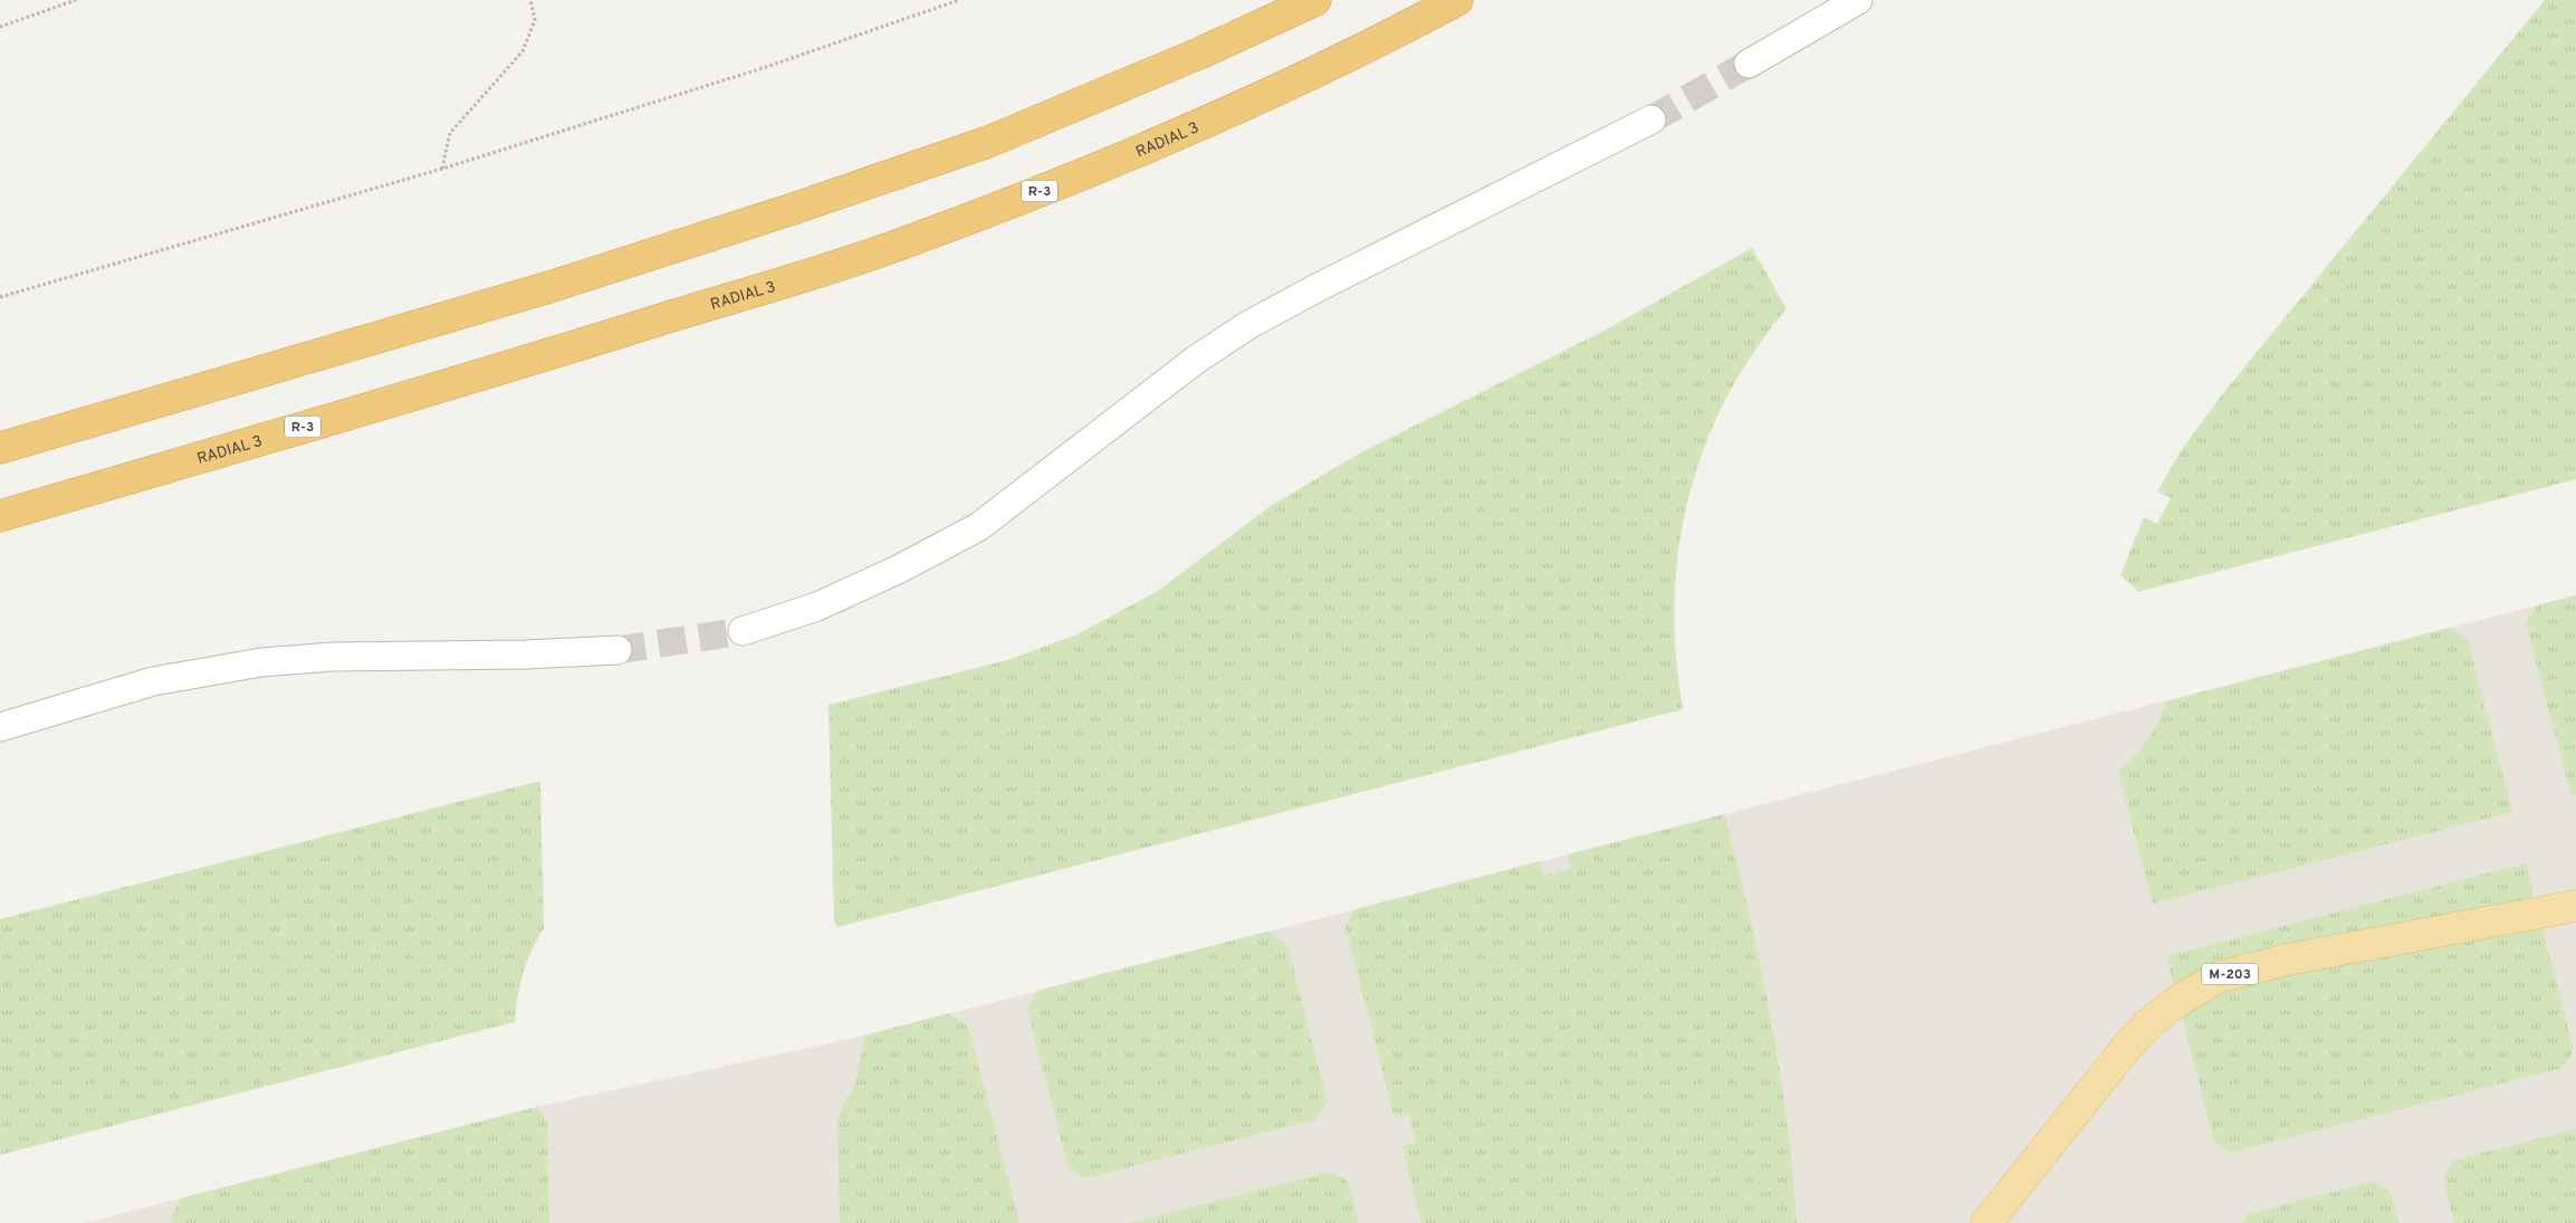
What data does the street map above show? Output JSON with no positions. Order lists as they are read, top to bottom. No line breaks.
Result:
{"streets":{"highway":["RADIAL 3","R-3"],"main road":["M-203"]}}
